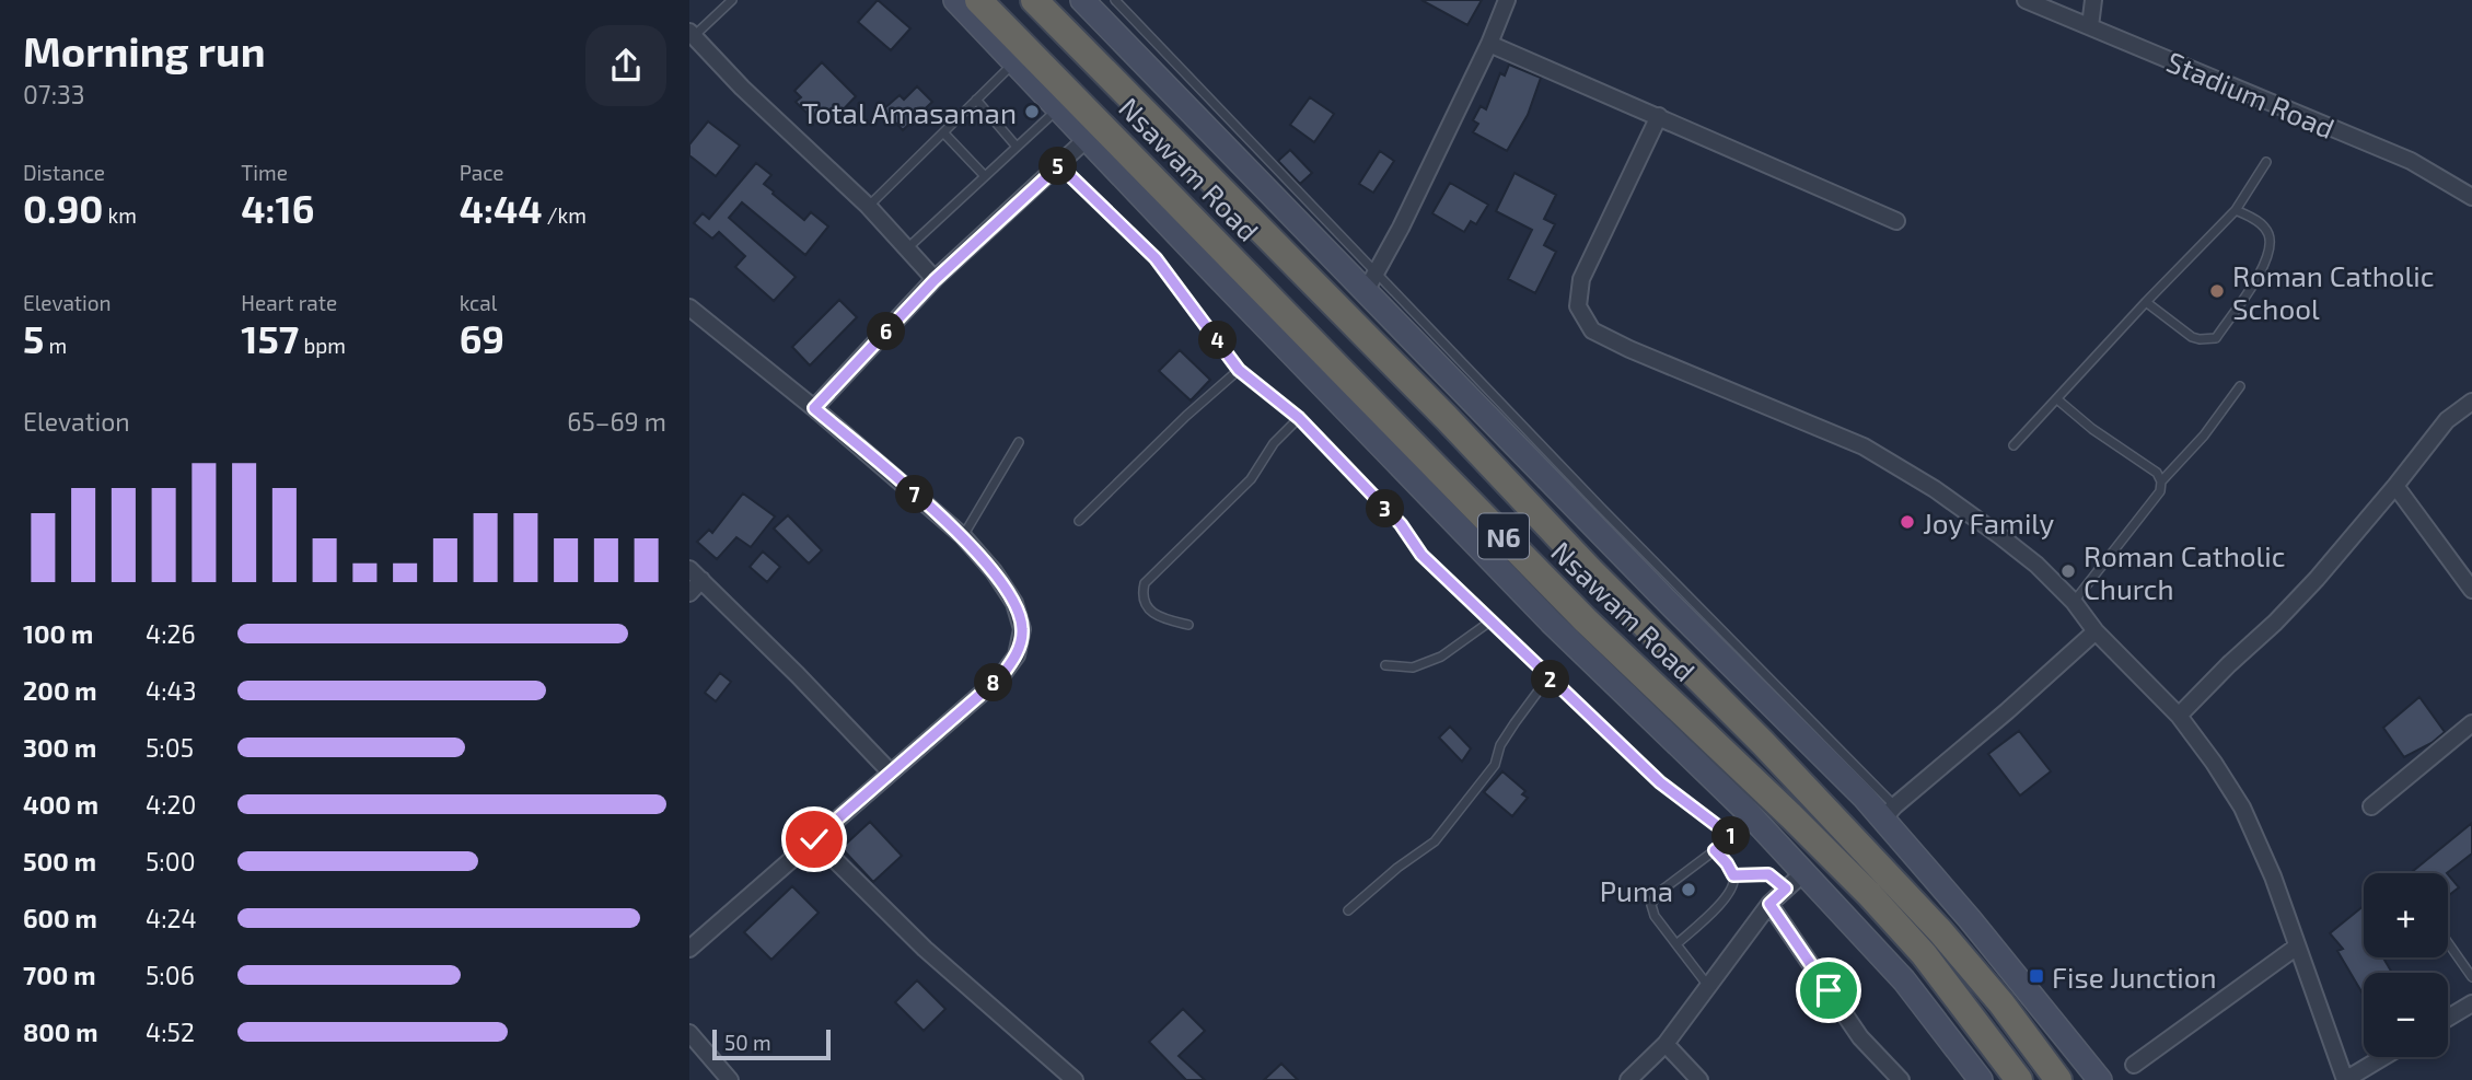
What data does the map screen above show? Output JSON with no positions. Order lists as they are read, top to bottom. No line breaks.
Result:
{"streets":{"highway":["Nsawam Road","N6"],"street":["Stadium Road"]},"places":{"other":["Total Amasaman","Roman Catholic School","Joy Family","Roman Catholic Church","Puma"],"transit":["Fise Junction"]},"scale_bar":"50 m","page":{"heading":["Morning run","07:33"],"stats":[["Distance","0.90 km"],["Time","4:16"],["Pace","4:44 /km"],["Elevation","5 m"],["Heart rate","157 bpm"],["kcal","69"]],"pins":["5","6","4","7","3","2","8","1"],"chart":["Elevation","65–69 m"],"list":[{"name":"100 m","note":"4:26"},{"name":"200 m","note":"4:43"},{"name":"300 m","note":"5:05"},{"name":"400 m","note":"4:20"},{"name":"500 m","note":"5:00"},{"name":"600 m","note":"4:24"},{"name":"700 m","note":"5:06"},{"name":"800 m","note":"4:52"}],"map_buttons":["+","−"],"scale":"50 m"}}
